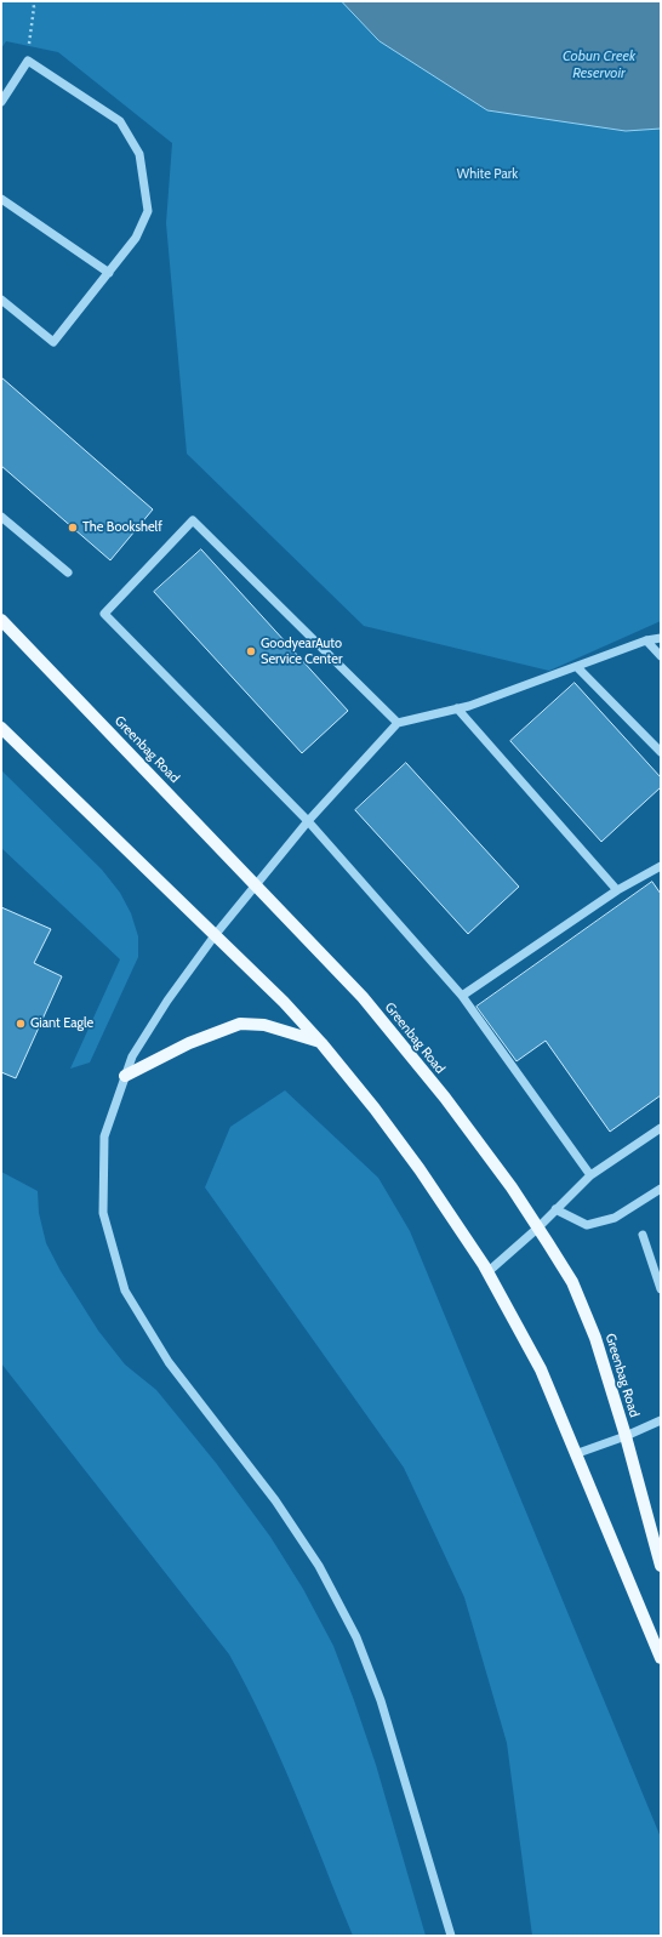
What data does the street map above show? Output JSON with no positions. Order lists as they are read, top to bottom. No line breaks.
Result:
{"streets":{"main road":["Greenbag Road"]},"water":["Cobun Creek Reservoir"],"parks":["White Park"],"places":["The Bookshelf","GoodyearAuto Service Center","Giant Eagle"]}
